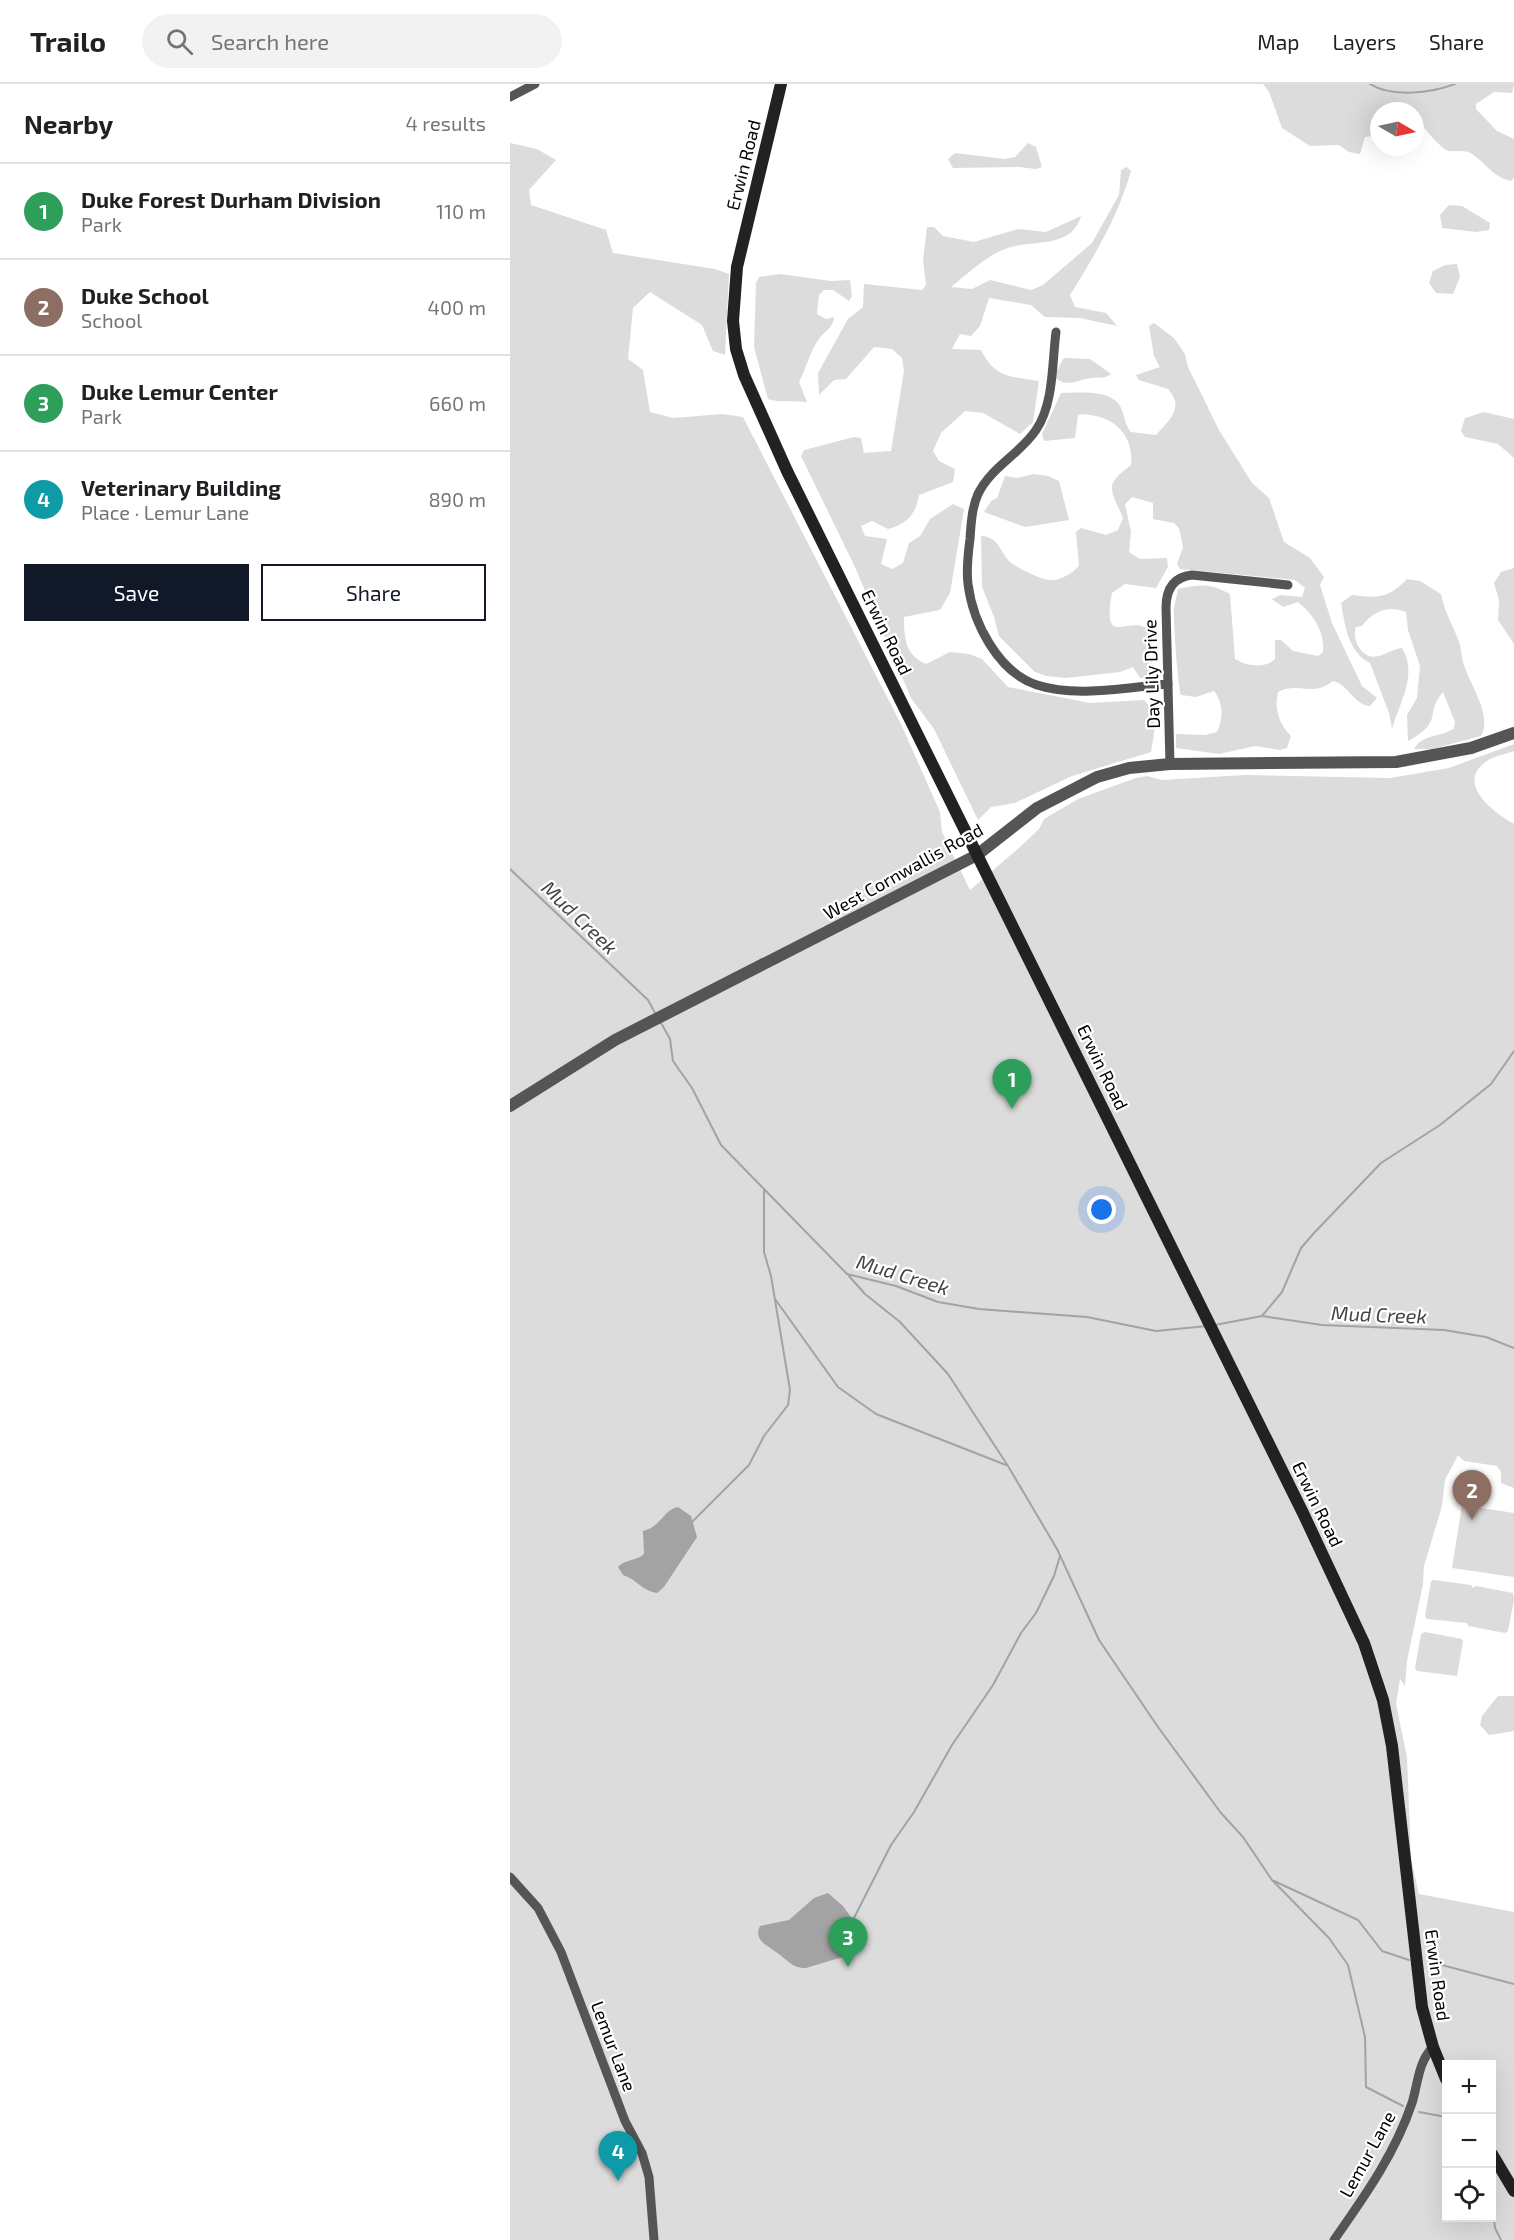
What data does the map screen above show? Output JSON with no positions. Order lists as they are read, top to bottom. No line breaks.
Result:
{"streets":{"main road":["Erwin Road"],"street":["Day Lily Drive","West Cornwallis Road","Lemur Lane"]},"crossings":[["Erwin Road","West Cornwallis Road"],["Erwin Road","Lemur Lane"],["Day Lily Drive","West Cornwallis Road"]],"water":["Mud Creek"],"north":"right","page":{"header":"Trailo","search":"Search here","nav":["Map","Layers","Share"],"heading":["Nearby","4 results"],"list":[{"mark":"1","name":"Duke Forest Durham Division","note":"Park","value":"110 m"},{"mark":"2","name":"Duke School","note":"School","value":"400 m"},{"mark":"3","name":"Duke Lemur Center","note":"Park","value":"660 m"},{"mark":"4","name":"Veterinary Building","note":"Place · Lemur Lane","value":"890 m"}],"buttons":["Save","Share"],"pins":["1","2","3","4"],"map_buttons":["+","−"]}}
